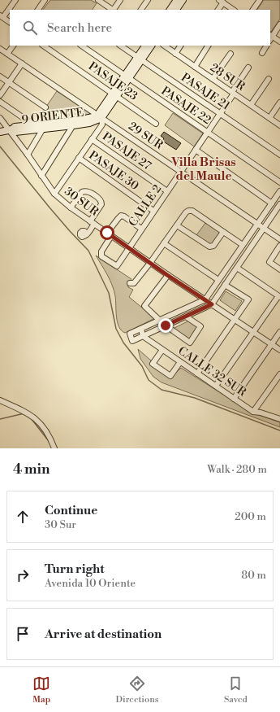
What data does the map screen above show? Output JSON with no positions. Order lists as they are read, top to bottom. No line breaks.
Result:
{"streets":{"street":["28 SUR","PASAJE 23","PASAJE 21","PASAJE 22","9 ORIENTE","29 SUR","PASAJE 27","PASAJE 30","30 SUR","CALLE 2","CALLE 32 SUR"]},"crossings":[["28 SUR","CALLE 2"],["PASAJE 21","CALLE 2"],["PASAJE 22","CALLE 2"],["9 ORIENTE","29 SUR"],["9 ORIENTE","30 SUR"],["29 SUR","CALLE 2"],["PASAJE 27","CALLE 2"],["PASAJE 30","CALLE 2"],["30 SUR","CALLE 2"]],"districts":["Villa Brisas del Maule"],"page":{"search":"Search here","heading":["4 min","Walk · 280 m"],"list":[["Continue","30 Sur","200 m"],["Turn right","Avenida 10 Oriente","80 m"],"Arrive at destination"],"nav":["Map","Directions","Saved"]}}
